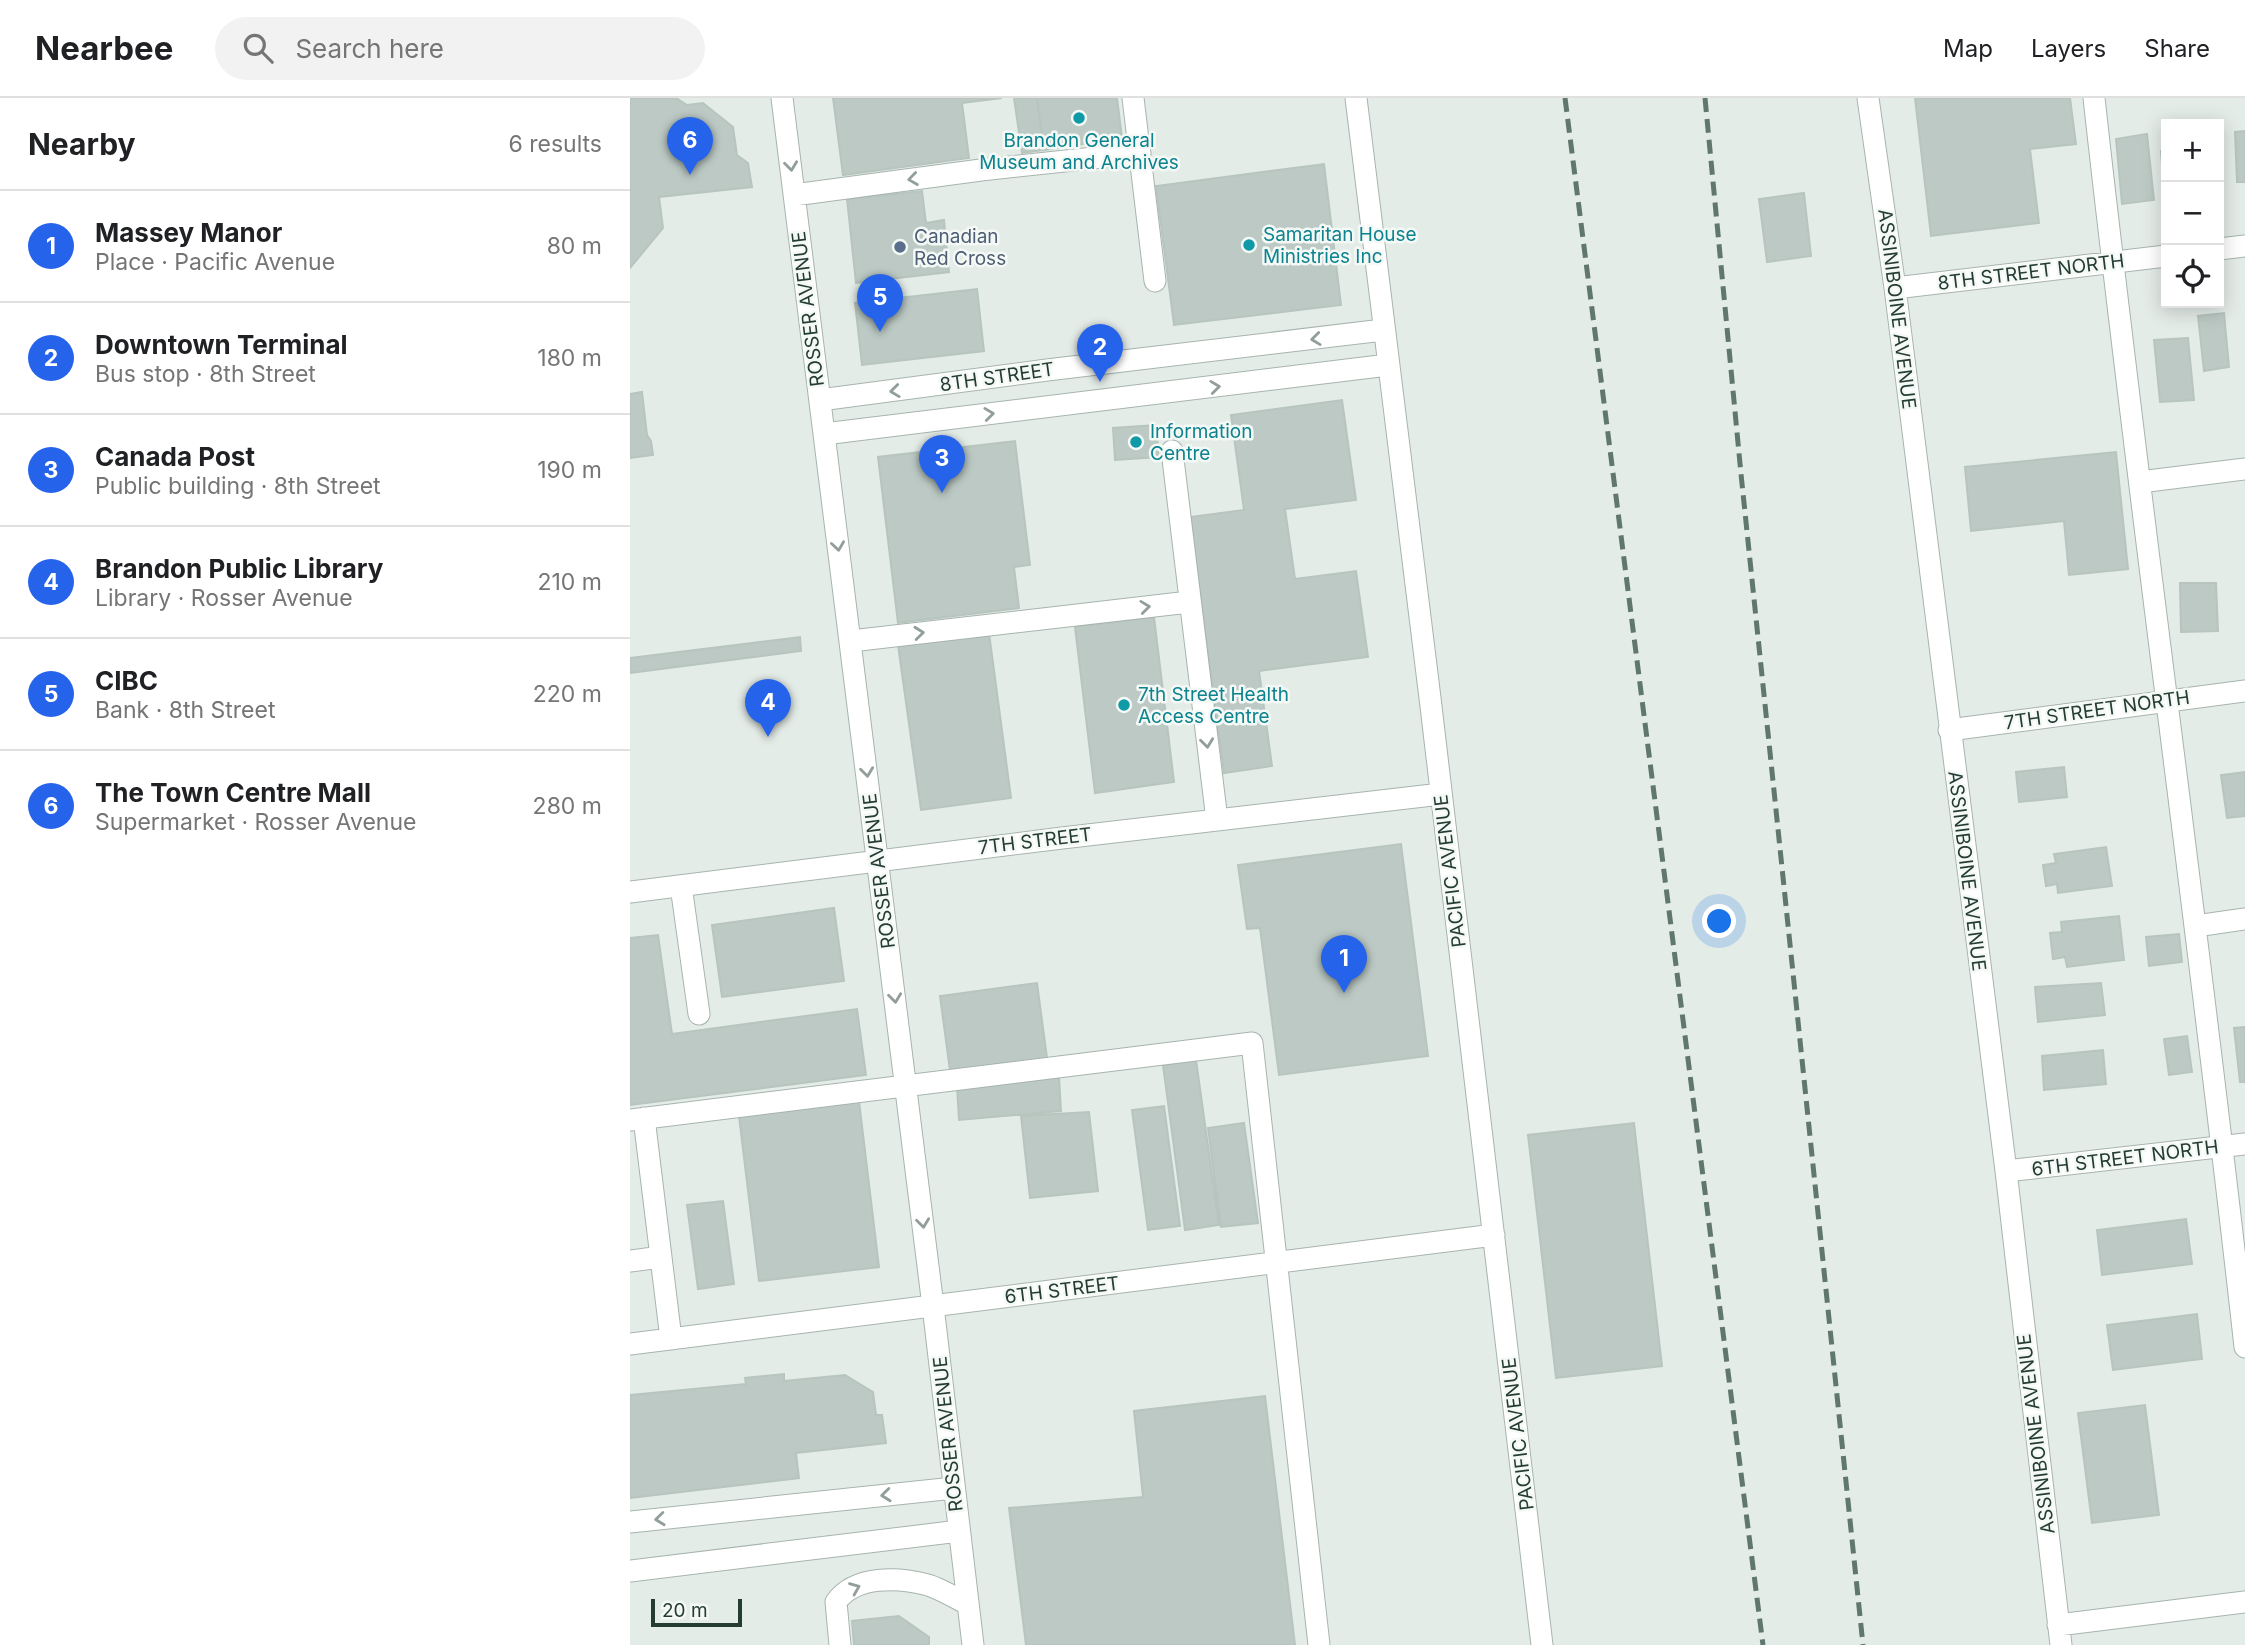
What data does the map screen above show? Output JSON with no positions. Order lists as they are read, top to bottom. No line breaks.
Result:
{"streets":{"street":["8TH STREET NORTH","ROSSER AVENUE","ASSINIBOINE AVENUE","8TH STREET","7TH STREET NORTH","7TH STREET","PACIFIC AVENUE","6TH STREET NORTH","6TH STREET"]},"crossings":[["8TH STREET NORTH","ASSINIBOINE AVENUE"],["ROSSER AVENUE","8TH STREET"],["ROSSER AVENUE","7TH STREET"],["ROSSER AVENUE","6TH STREET"],["ASSINIBOINE AVENUE","7TH STREET NORTH"],["ASSINIBOINE AVENUE","6TH STREET NORTH"],["8TH STREET","PACIFIC AVENUE"],["7TH STREET","PACIFIC AVENUE"],["PACIFIC AVENUE","6TH STREET"]],"one_way":["ROSSER AVENUE"],"places":["Brandon General Museum and Archives","Samaritan House Ministries Inc","Canadian Red Cross","Information Centre","7th Street Health Access Centre"],"scale_bar":"20 m","page":{"header":"Nearbee","search":"Search here","nav":["Map","Layers","Share"],"heading":["Nearby","6 results"],"pins":["6","5","2","3","4","1"],"map_buttons":["+","−"],"list":[{"mark":"1","name":"Massey Manor","note":"Place · Pacific Avenue","value":"80 m"},{"mark":"2","name":"Downtown Terminal","note":"Bus stop · 8th Street","value":"180 m"},{"mark":"3","name":"Canada Post","note":"Public building · 8th Street","value":"190 m"},{"mark":"4","name":"Brandon Public Library","note":"Library · Rosser Avenue","value":"210 m"},{"mark":"5","name":"CIBC","note":"Bank · 8th Street","value":"220 m"},{"mark":"6","name":"The Town Centre Mall","note":"Supermarket · Rosser Avenue","value":"280 m"}],"scale":"20 m"}}
